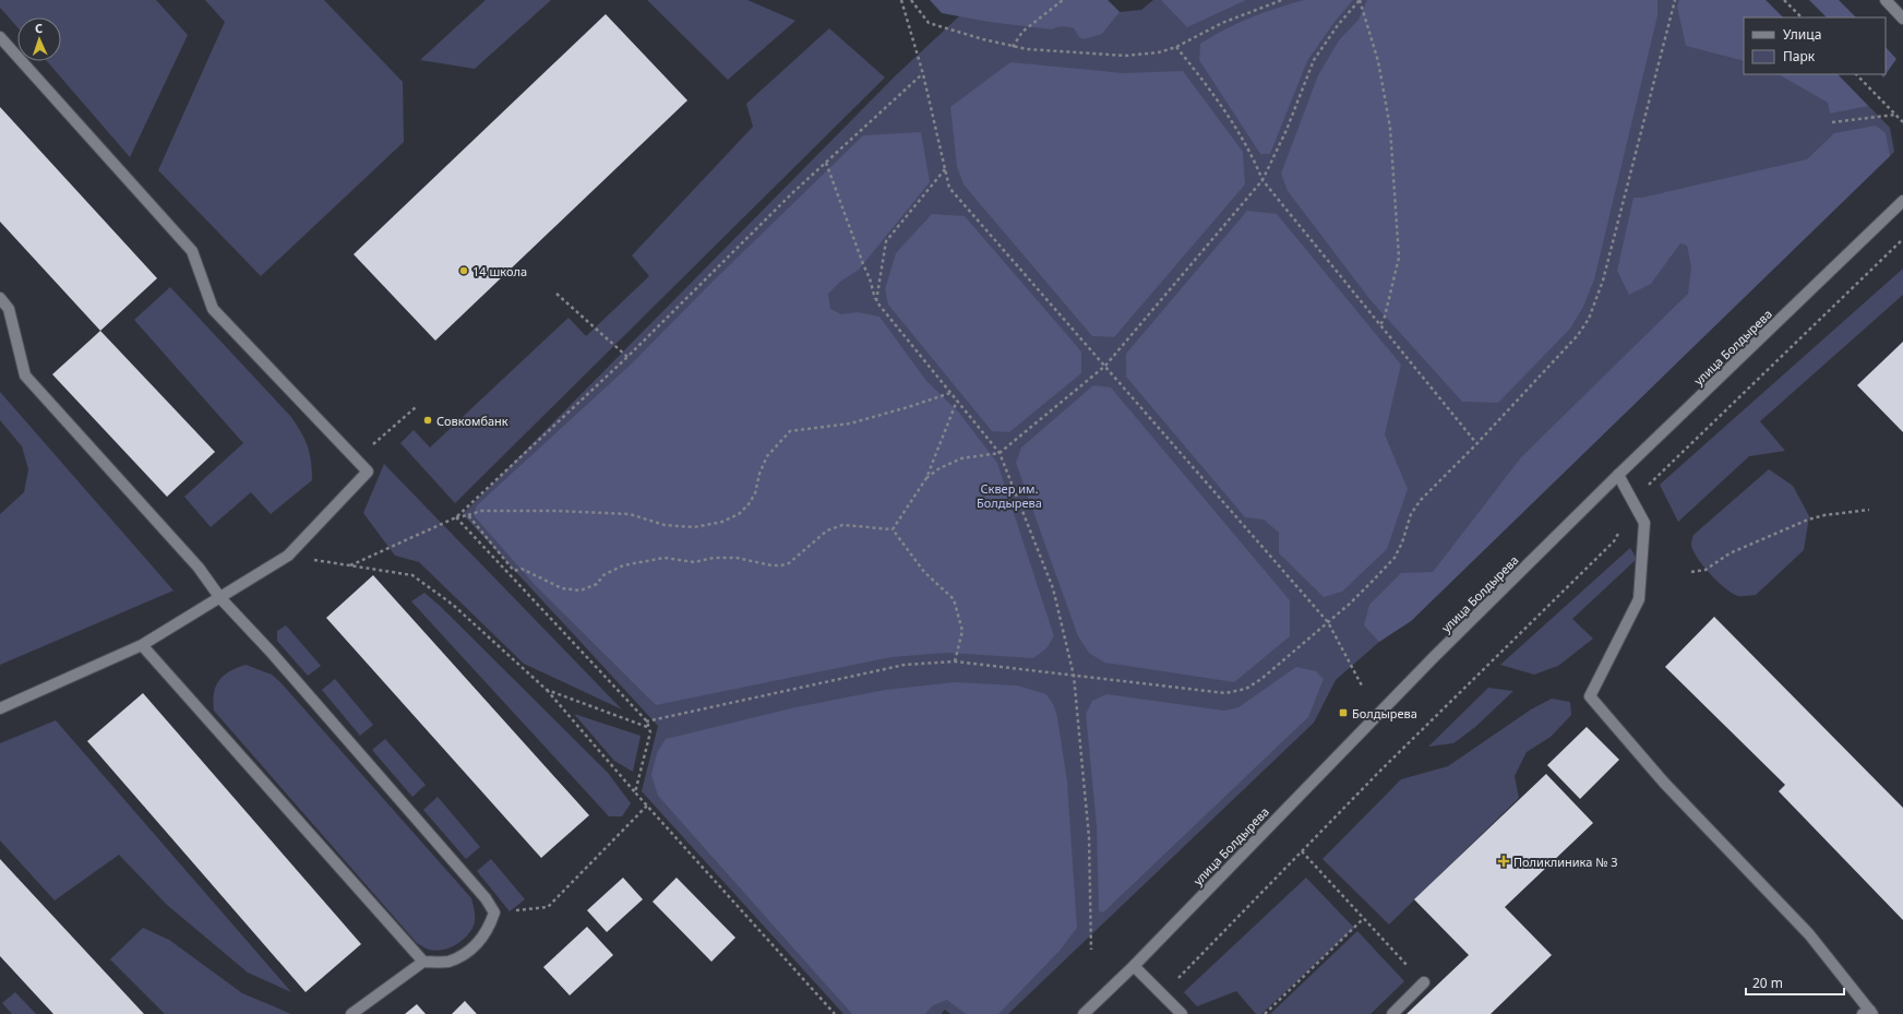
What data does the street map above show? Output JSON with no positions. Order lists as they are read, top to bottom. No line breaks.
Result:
{"streets":{"street":["улица Болдырева"]},"parks":["Сквер им. Болдырева"],"places":{"other":["14 школа","Совкомбанк"],"transit":["Болдырева"],"health":["Поликлиника № 3"]},"legend":["Улица","Парк"],"scale_bar":"20 m","north":"top"}
